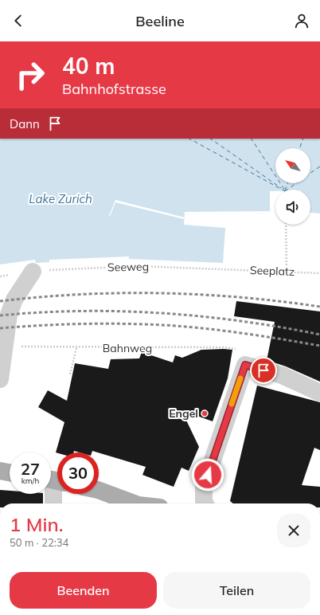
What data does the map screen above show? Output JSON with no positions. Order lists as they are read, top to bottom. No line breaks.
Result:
{"streets":{"path":["Seeweg","Seeplatz","Bahnweg"]},"crossings":[["Seeweg","Seeplatz"]],"water":["Lake Zurich"],"places":["Engel"],"north":"top left","page":{"header":"Beeline","turn":["40 m","Bahnhofstrasse"],"then":"Dann","speed":"27 km/h","limit":"30","heading":["1 Min.","50 m · 22:34"],"buttons":["Beenden","Teilen"]}}
